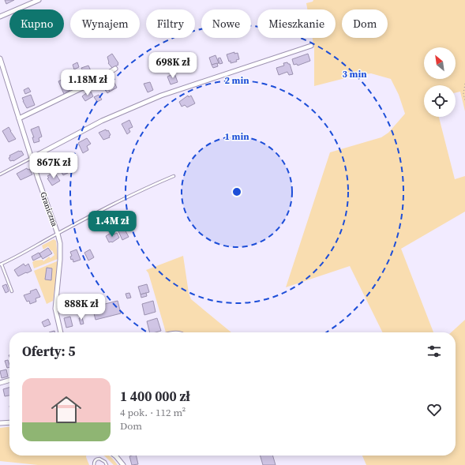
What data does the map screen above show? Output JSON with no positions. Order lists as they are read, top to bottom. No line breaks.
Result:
{"streets":{"street":["Graniczna"]},"north":"top left","page":{"chip":["Kupno","Wynajem","Filtry","Nowe","Mieszkanie","Dom"],"price":["698K zł","1.18M zł","867K zł","1.4M zł","888K zł"],"heading":"Oferty: 5","list":[{"name":"1 400 000 zł","note":"4 pok. · 112 m² · Dom"}]},"rings":["3 min","2 min","1 min"]}
